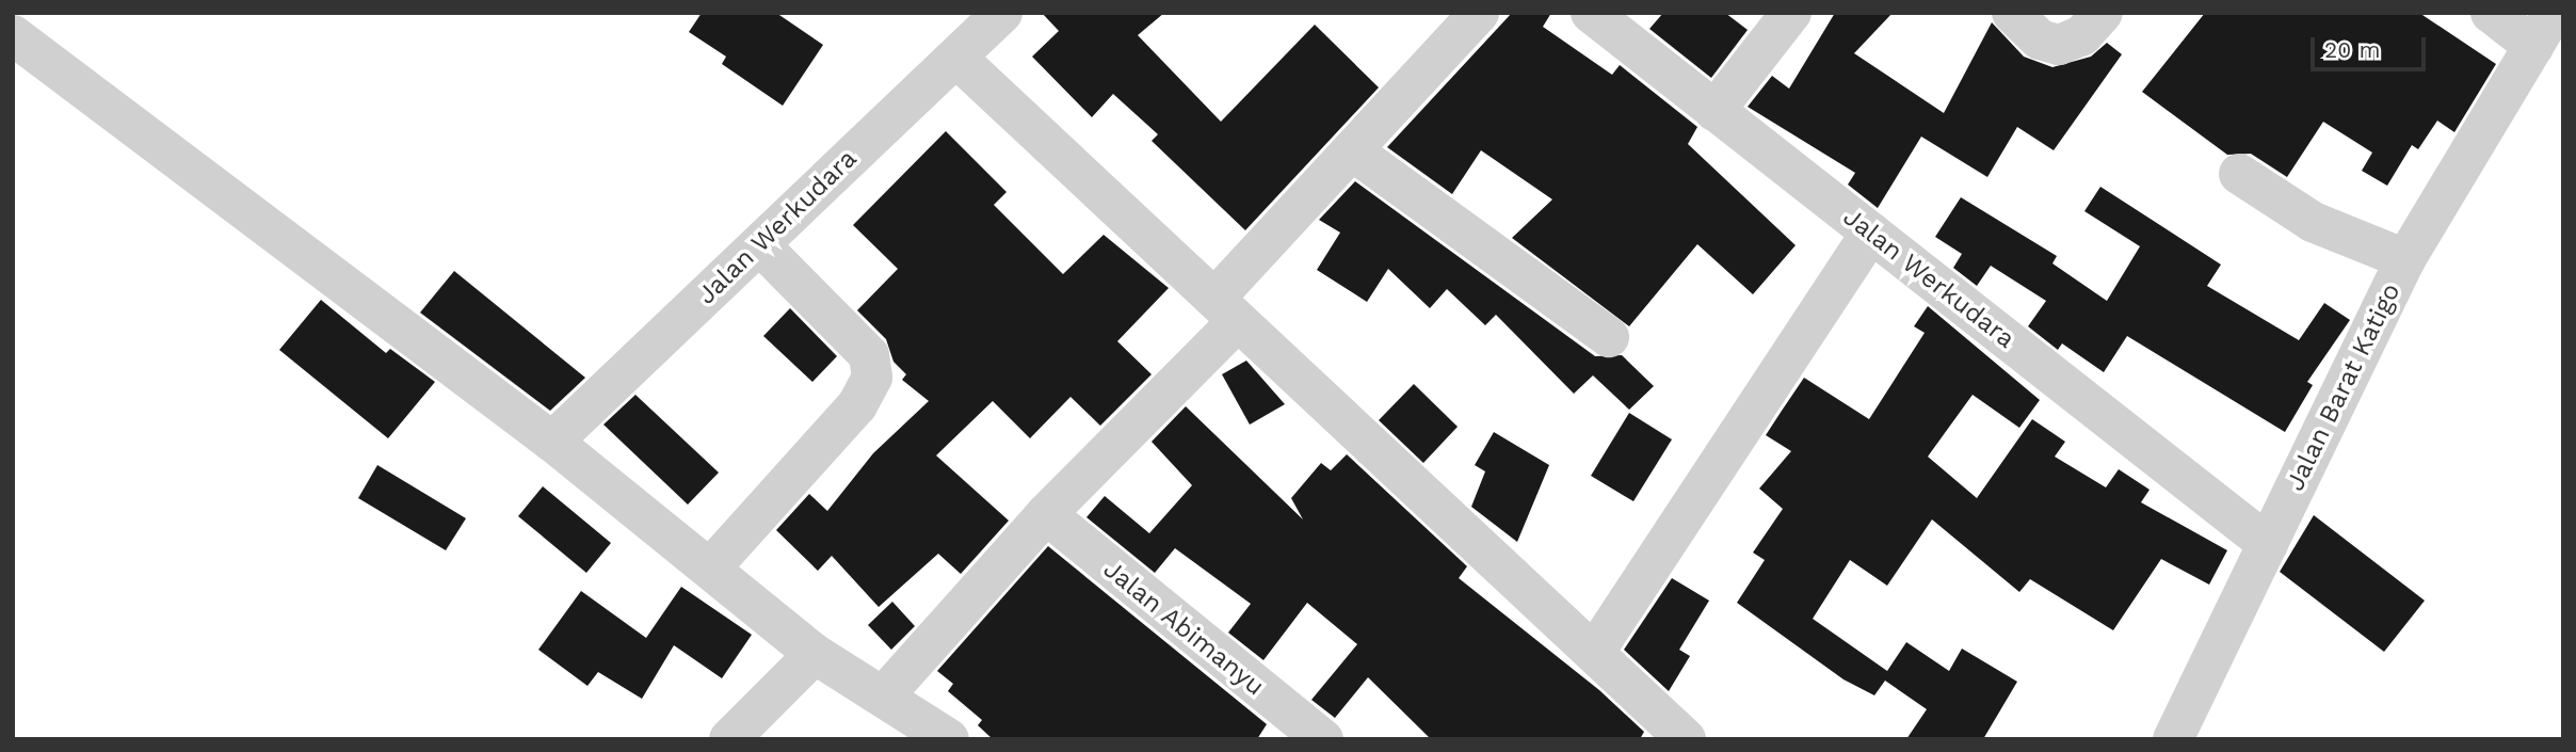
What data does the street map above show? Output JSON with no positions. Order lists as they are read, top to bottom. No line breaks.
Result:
{"streets":{"street":["Jalan Werkudara","Jalan Barat Katigo","Jalan Abimanyu"]},"crossings":[["Jalan Werkudara","Jalan Barat Katigo"]],"scale_bar":"20 m"}
